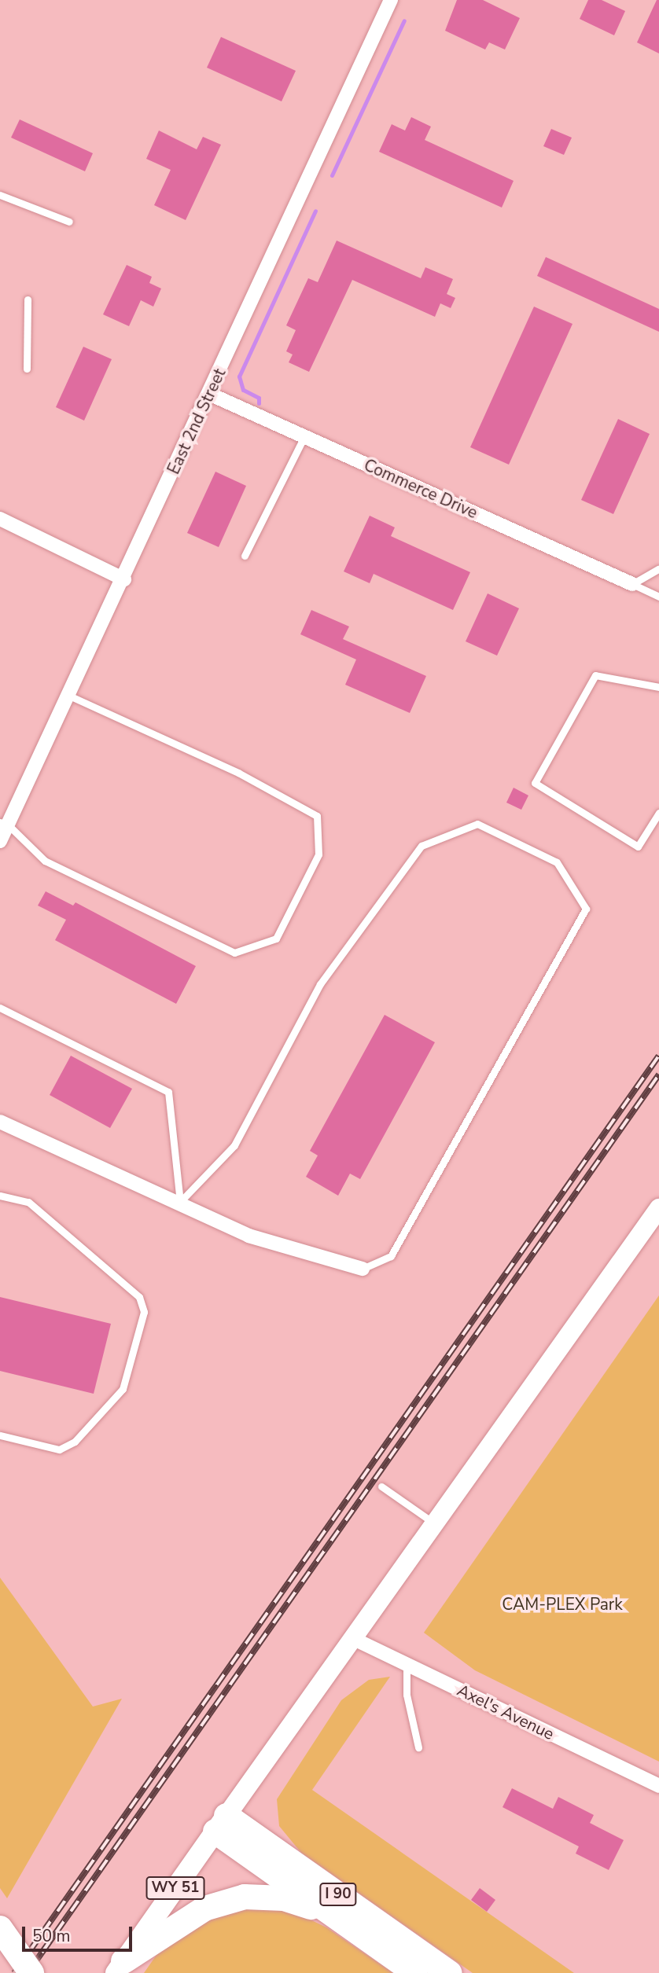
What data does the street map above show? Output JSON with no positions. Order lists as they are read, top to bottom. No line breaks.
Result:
{"streets":{"highway":["I 90"],"main road":["WY 51"],"street":["East 2nd Street","Commerce Drive","Axel's Avenue"]},"crossings":[["East 2nd Street","Commerce Drive"],["Axel's Avenue","WY 51"],["WY 51","I 90"]],"parks":["CAM-PLEX Park"],"scale_bar":"50 m"}
